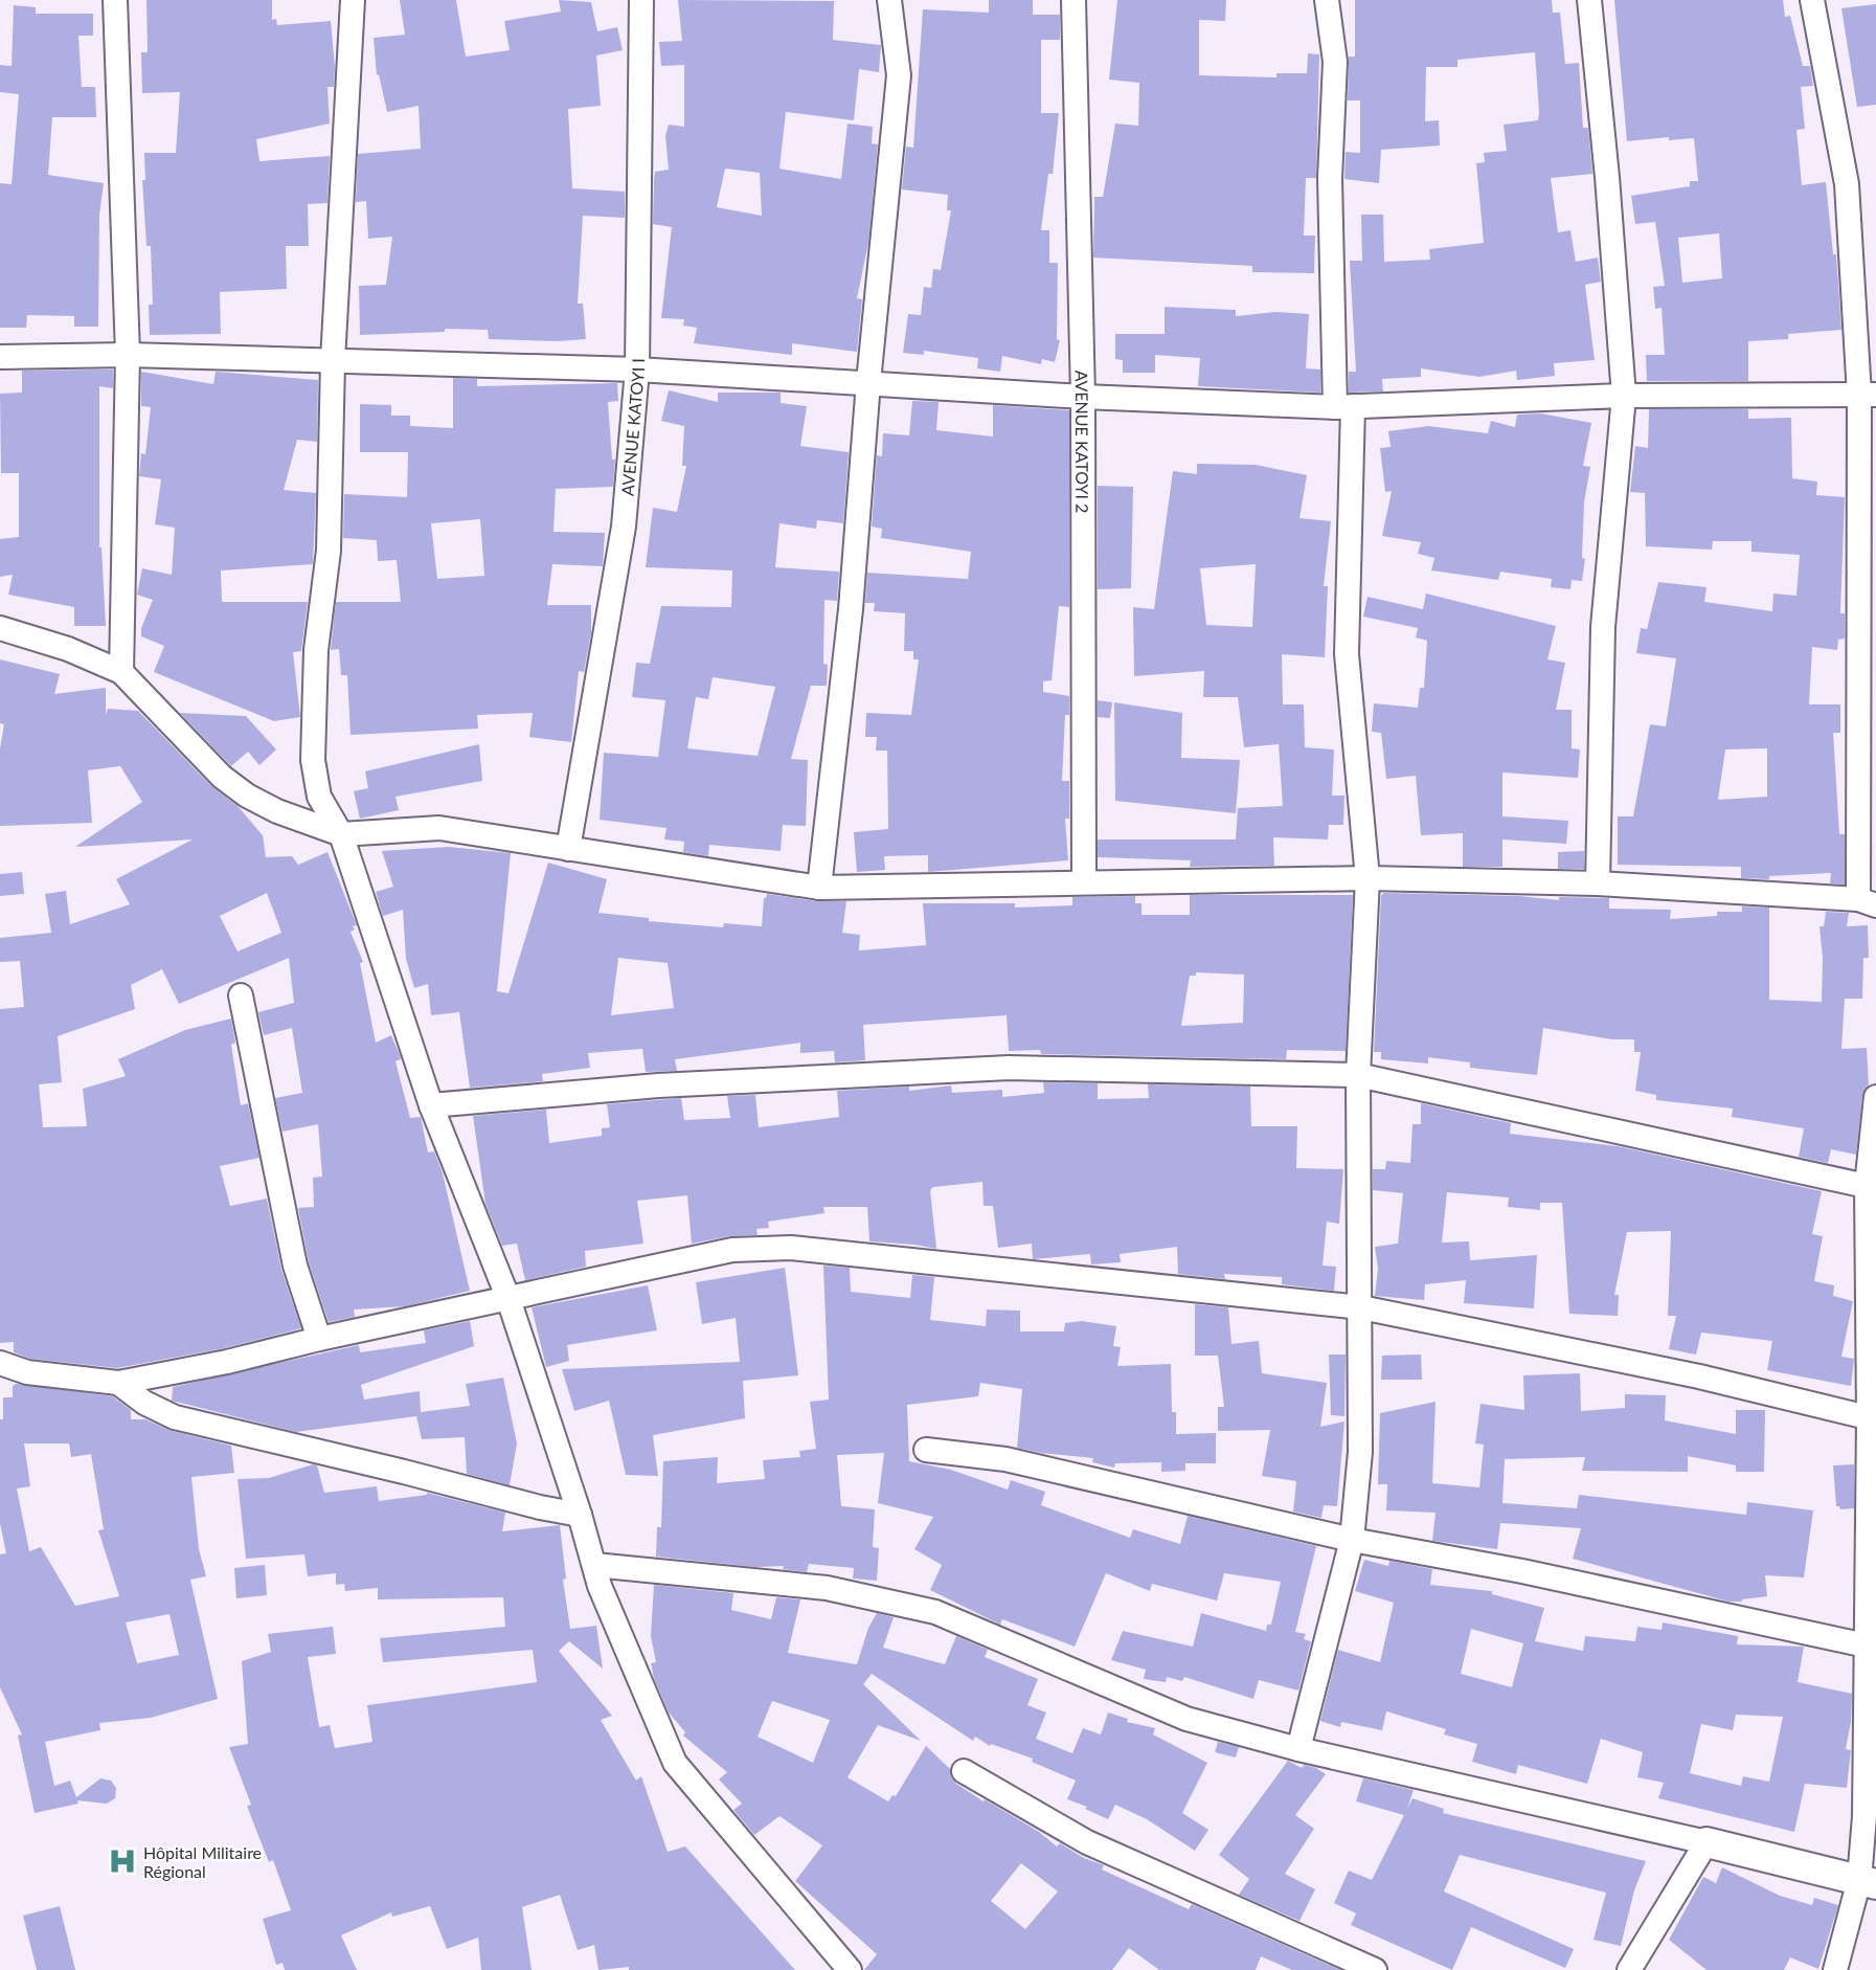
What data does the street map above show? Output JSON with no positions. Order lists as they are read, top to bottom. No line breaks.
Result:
{"streets":{"street":["AVENUE KATOYI I","AVENUE KATOYI 2"]},"places":{"hospital":["Hôpital Militaire Régional"]}}
